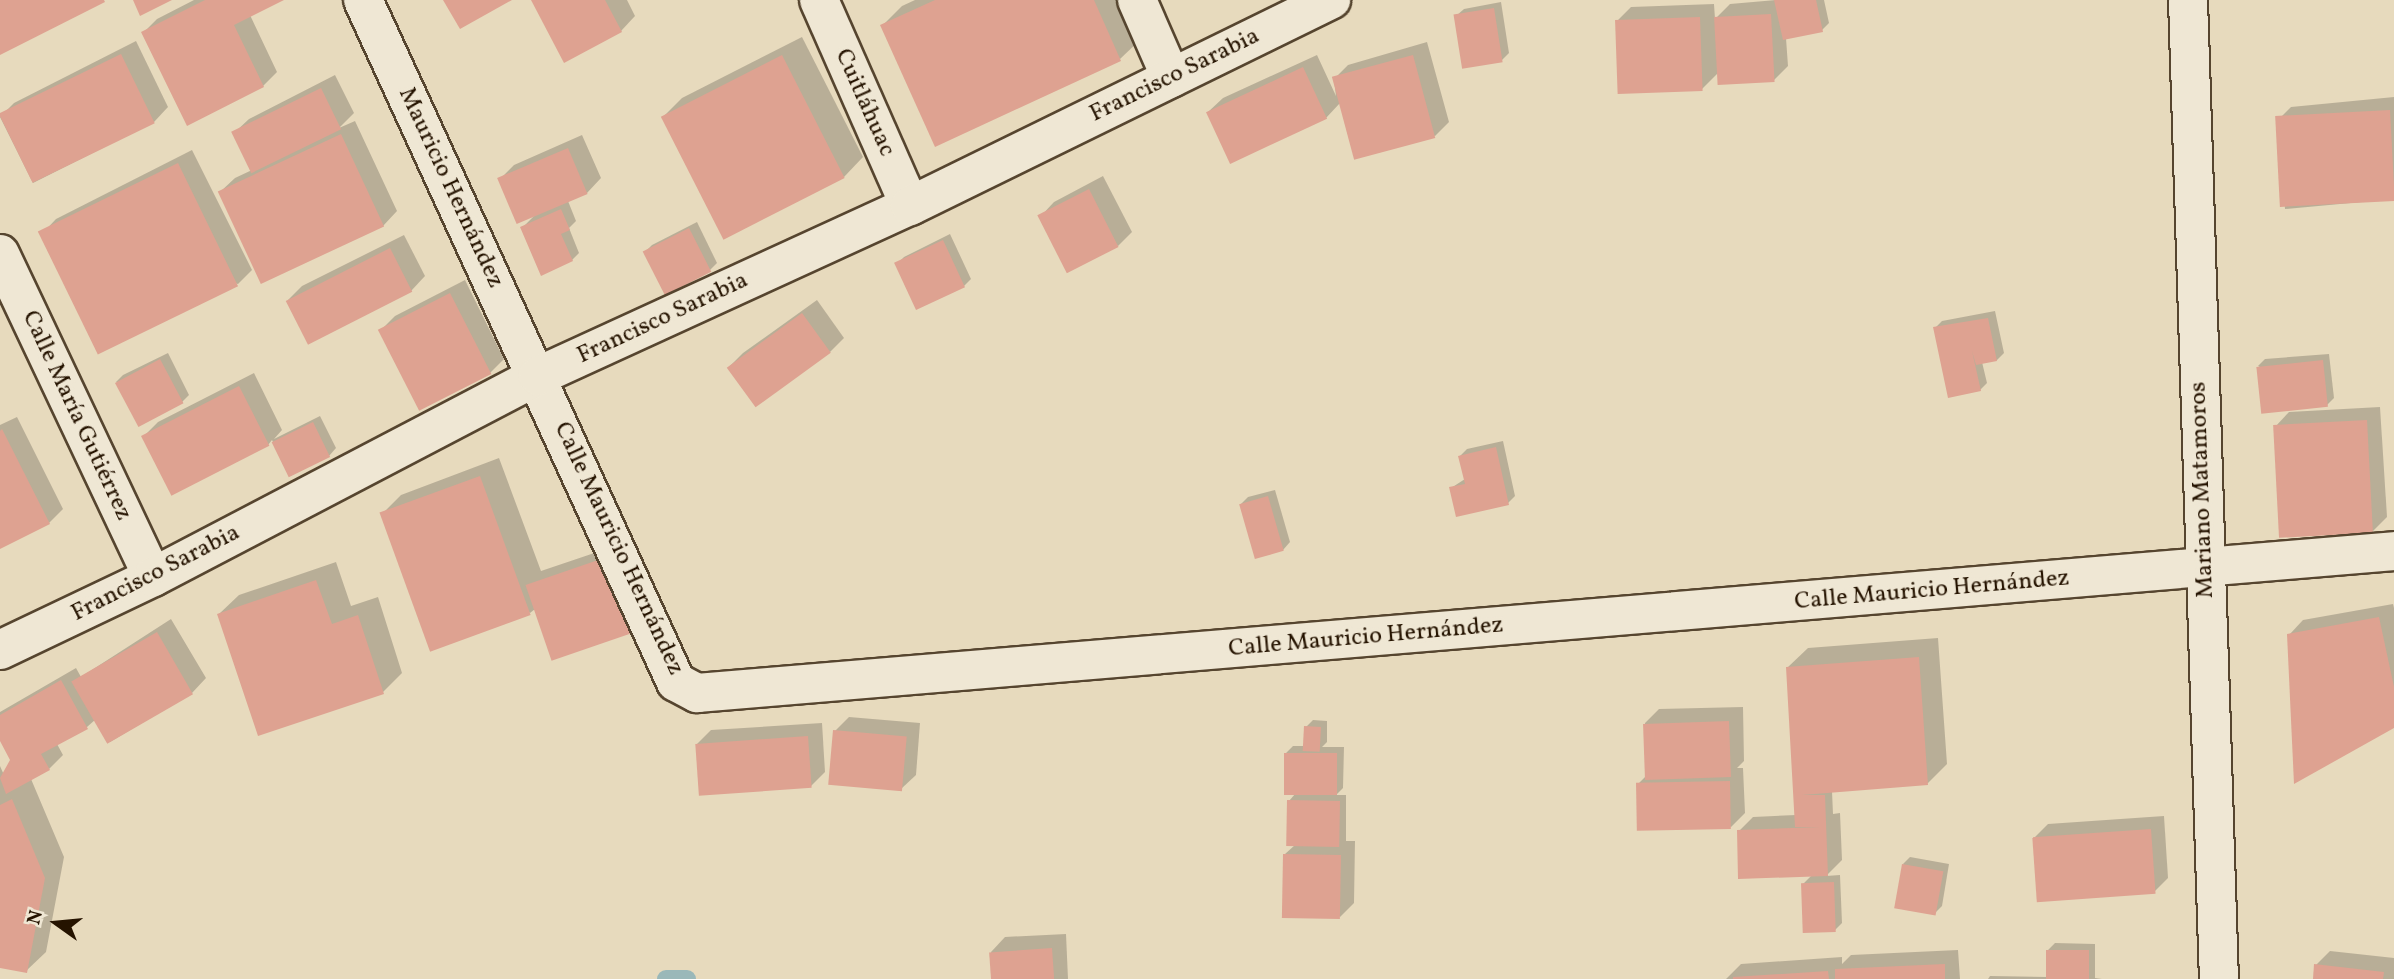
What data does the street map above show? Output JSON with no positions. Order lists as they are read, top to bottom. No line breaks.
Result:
{"streets":{"street":["Francisco Sarabia","Cuitláhuac","Mauricio Hernández","Calle María Gutiérrez","Mariano Matamoros","Calle Mauricio Hernández"]},"crossings":[["Francisco Sarabia","Cuitláhuac"],["Francisco Sarabia","Mauricio Hernández"],["Francisco Sarabia","Calle María Gutiérrez"],["Francisco Sarabia","Calle Mauricio Hernández"],["Mauricio Hernández","Calle Mauricio Hernández"],["Mariano Matamoros","Calle Mauricio Hernández"]],"north":"left"}
